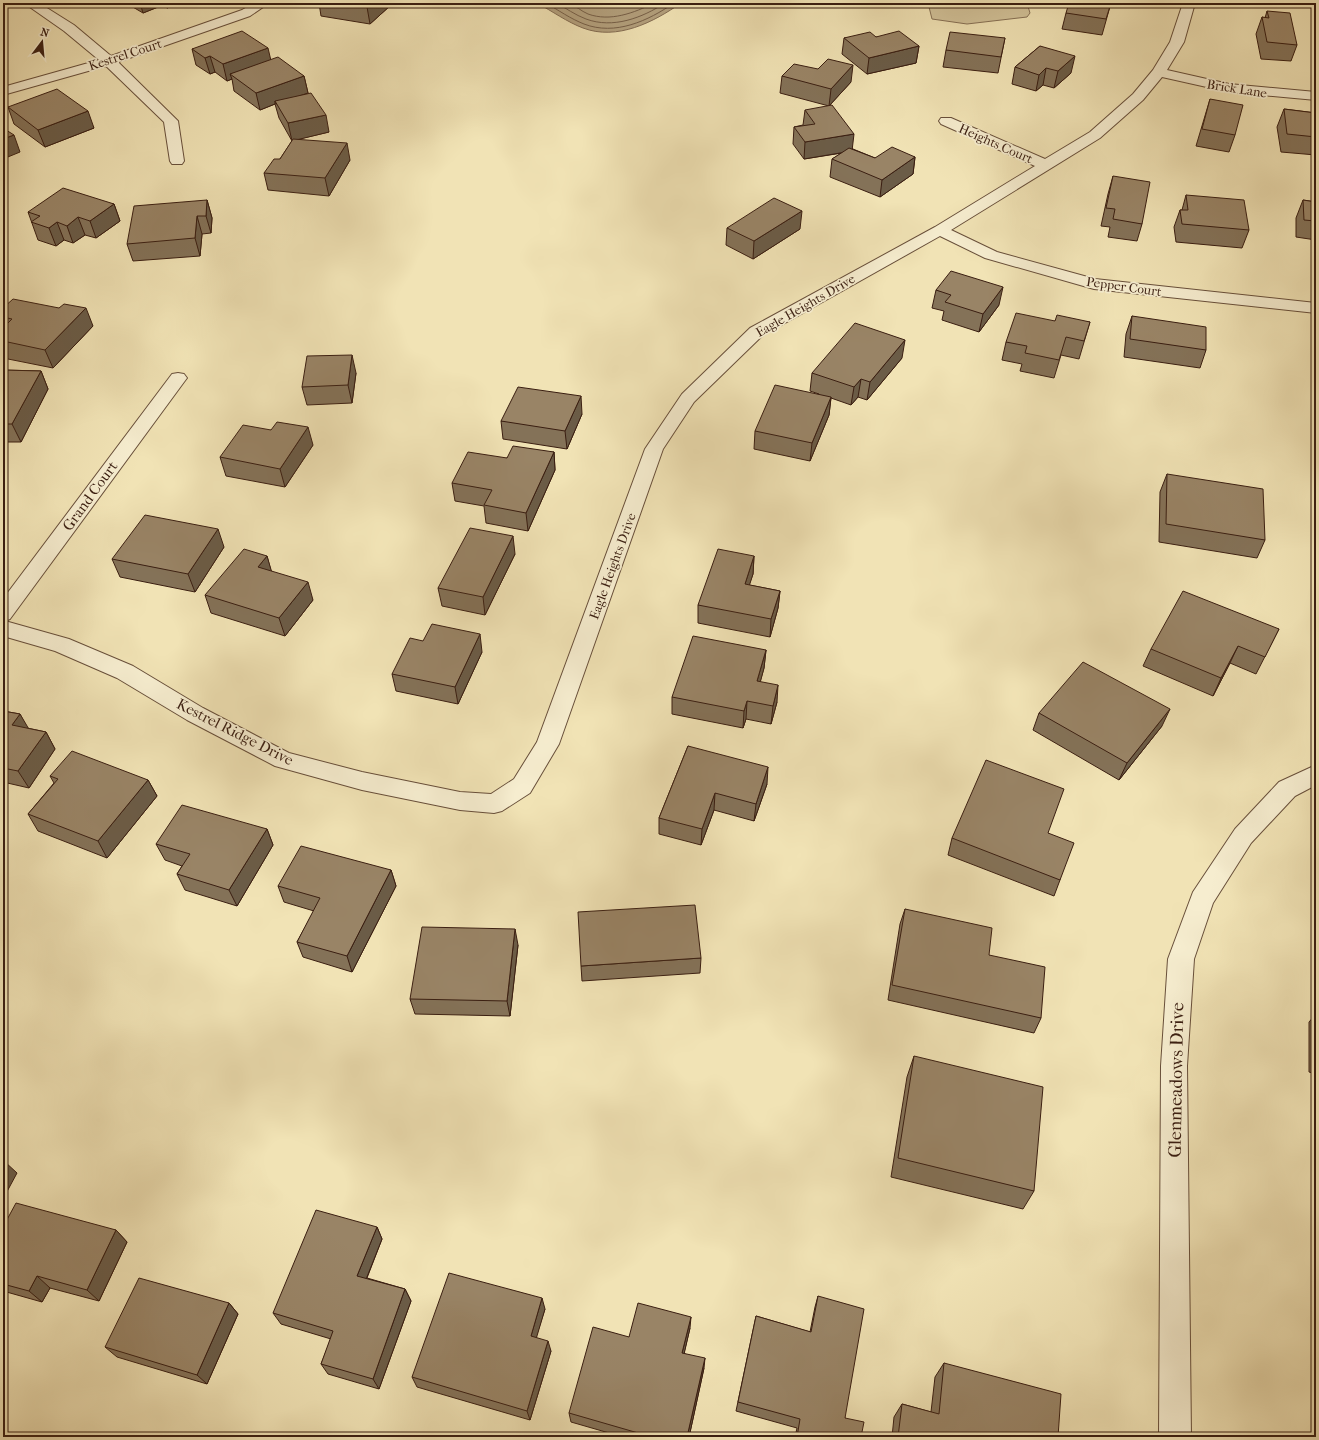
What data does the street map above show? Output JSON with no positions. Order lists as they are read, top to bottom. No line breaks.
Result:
{"streets":{"street":["Kestrel Court","Brick Lane","Heights Court","Pepper Court","Eagle Heights Drive","Grand Court","Kestrel Ridge Drive","Glenmeadows Drive"]},"crossings":[["Brick Lane","Eagle Heights Drive"],["Heights Court","Eagle Heights Drive"],["Pepper Court","Eagle Heights Drive"],["Eagle Heights Drive","Kestrel Ridge Drive"]],"north":"top"}
